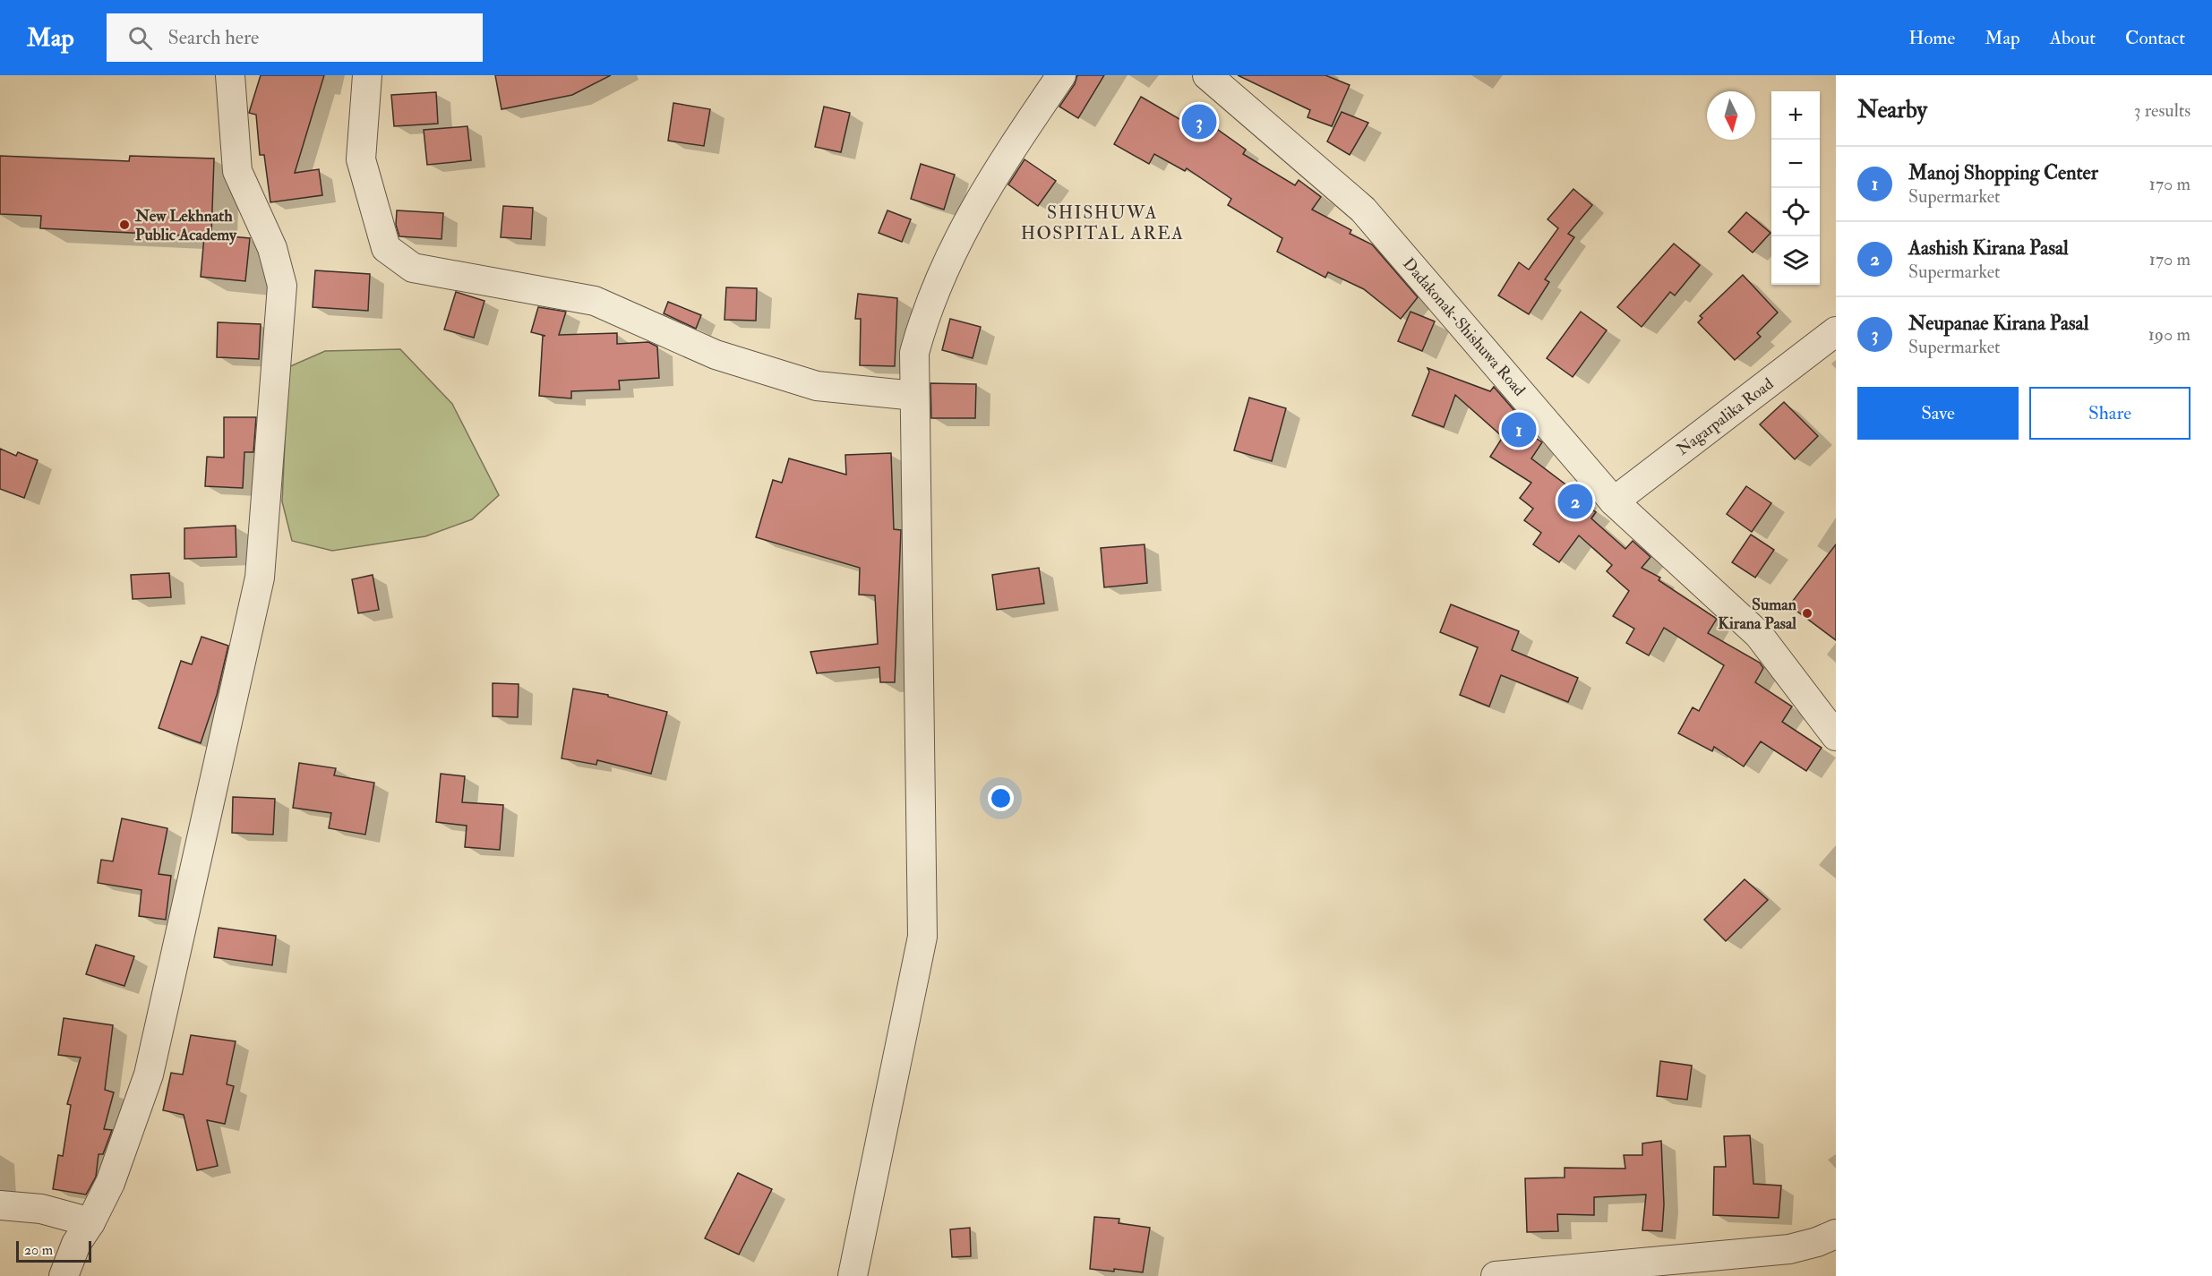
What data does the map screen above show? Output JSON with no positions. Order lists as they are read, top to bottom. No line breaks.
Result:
{"streets":{"street":["Dadakonak-Shishuwa Road","Nagarpalika Road"]},"crossings":[["Dadakonak-Shishuwa Road","Nagarpalika Road"]],"districts":["SHISHUWA HOSPITAL AREA"],"places":["New Lekhnath Public Academy","Suman Kirana Pasal"],"scale_bar":"20 m","north":"bottom","page":{"header":"Map","search":"Search here","nav":["Home","Map","About","Contact"],"heading":["Nearby","3 results"],"map_buttons":["+","−"],"pins":["3","1","2"],"list":[{"mark":"1","name":"Manoj Shopping Center","note":"Supermarket","value":"170 m"},{"mark":"2","name":"Aashish Kirana Pasal","note":"Supermarket","value":"170 m"},{"mark":"3","name":"Neupanae Kirana Pasal","note":"Supermarket","value":"190 m"}],"buttons":["Save","Share"],"scale":"20 m"}}
